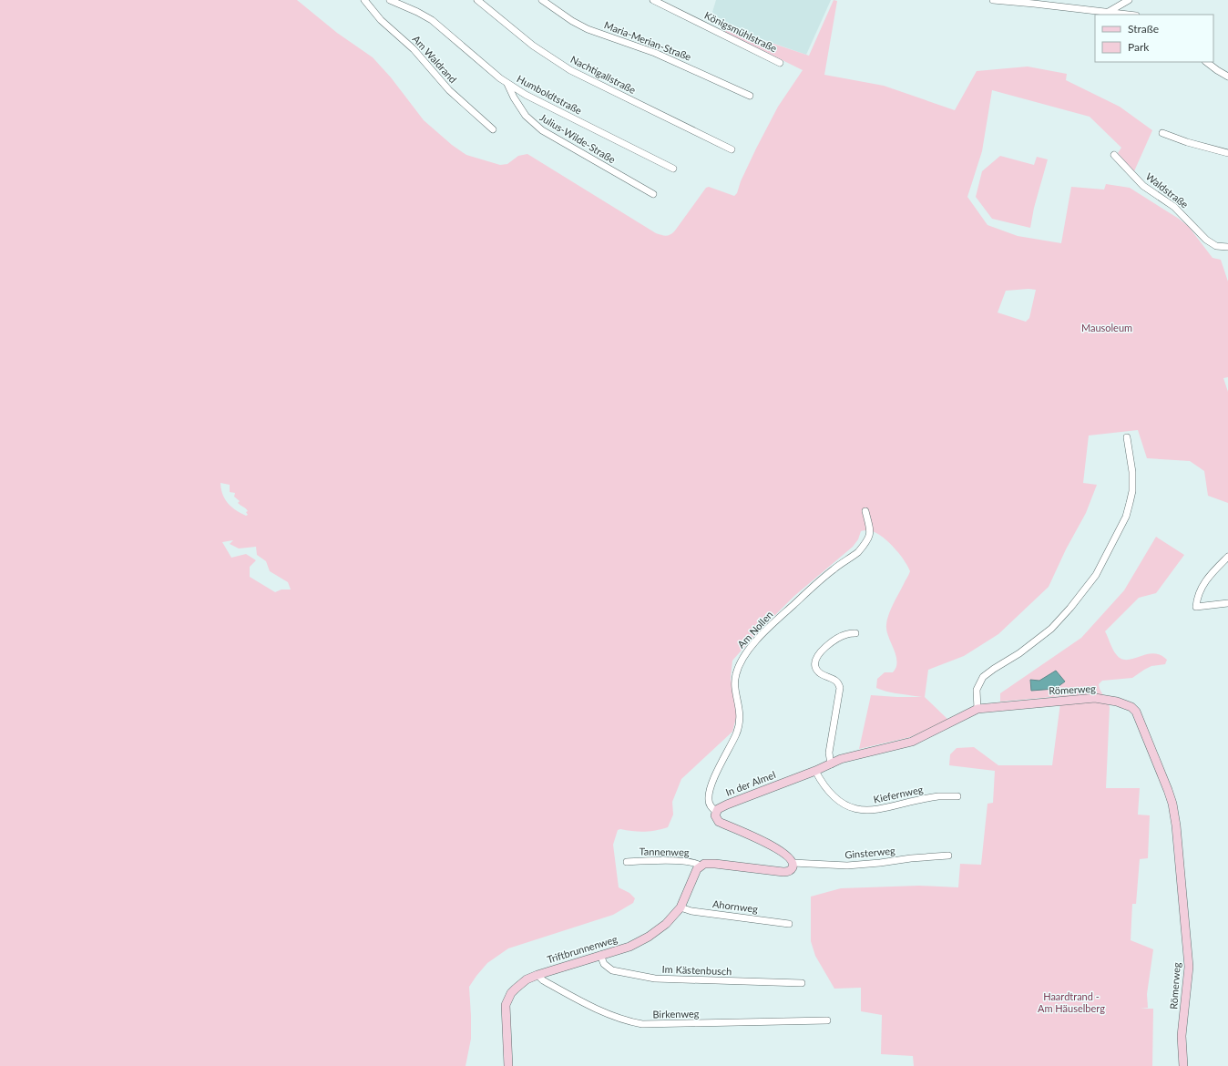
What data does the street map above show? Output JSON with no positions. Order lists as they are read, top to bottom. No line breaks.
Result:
{"streets":{"street":["Königsmühlstraße","Maria-Merian-Straße","Am Waldrand","Nachtigallstraße","Humboldtstraße","Julius-Wilde-Straße","Waldstraße","Am Nollen","Römerweg","In der Almel","Kiefernweg","Tannenweg","Ginsterweg","Ahornweg","Triftbrunnenweg","Im Kästenbusch","Birkenweg"]},"crossings":[["Humboldtstraße","Julius-Wilde-Straße"],["Am Nollen","In der Almel"],["Römerweg","In der Almel"],["In der Almel","Kiefernweg"],["Tannenweg","Triftbrunnenweg"],["Ahornweg","Triftbrunnenweg"],["Triftbrunnenweg","Im Kästenbusch"],["Triftbrunnenweg","Birkenweg"]],"parks":["Mausoleum","Haardtrand - Am Häuselberg"],"legend":["Straße","Park"]}
